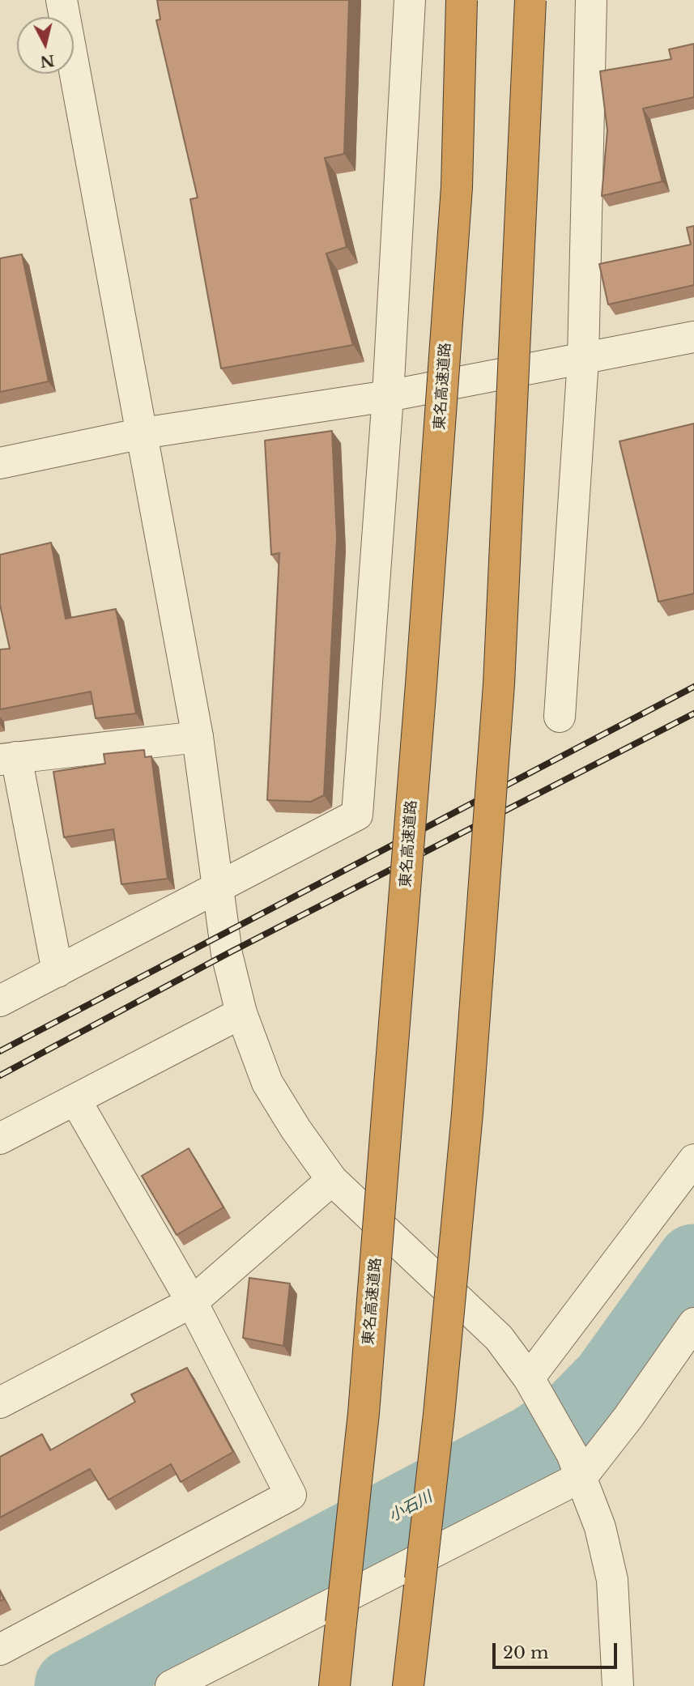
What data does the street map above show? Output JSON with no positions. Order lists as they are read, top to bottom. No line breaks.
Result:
{"streets":{"highway":["東名高速道路"]},"water":["小石川"],"scale_bar":"20 m","north":"bottom"}
